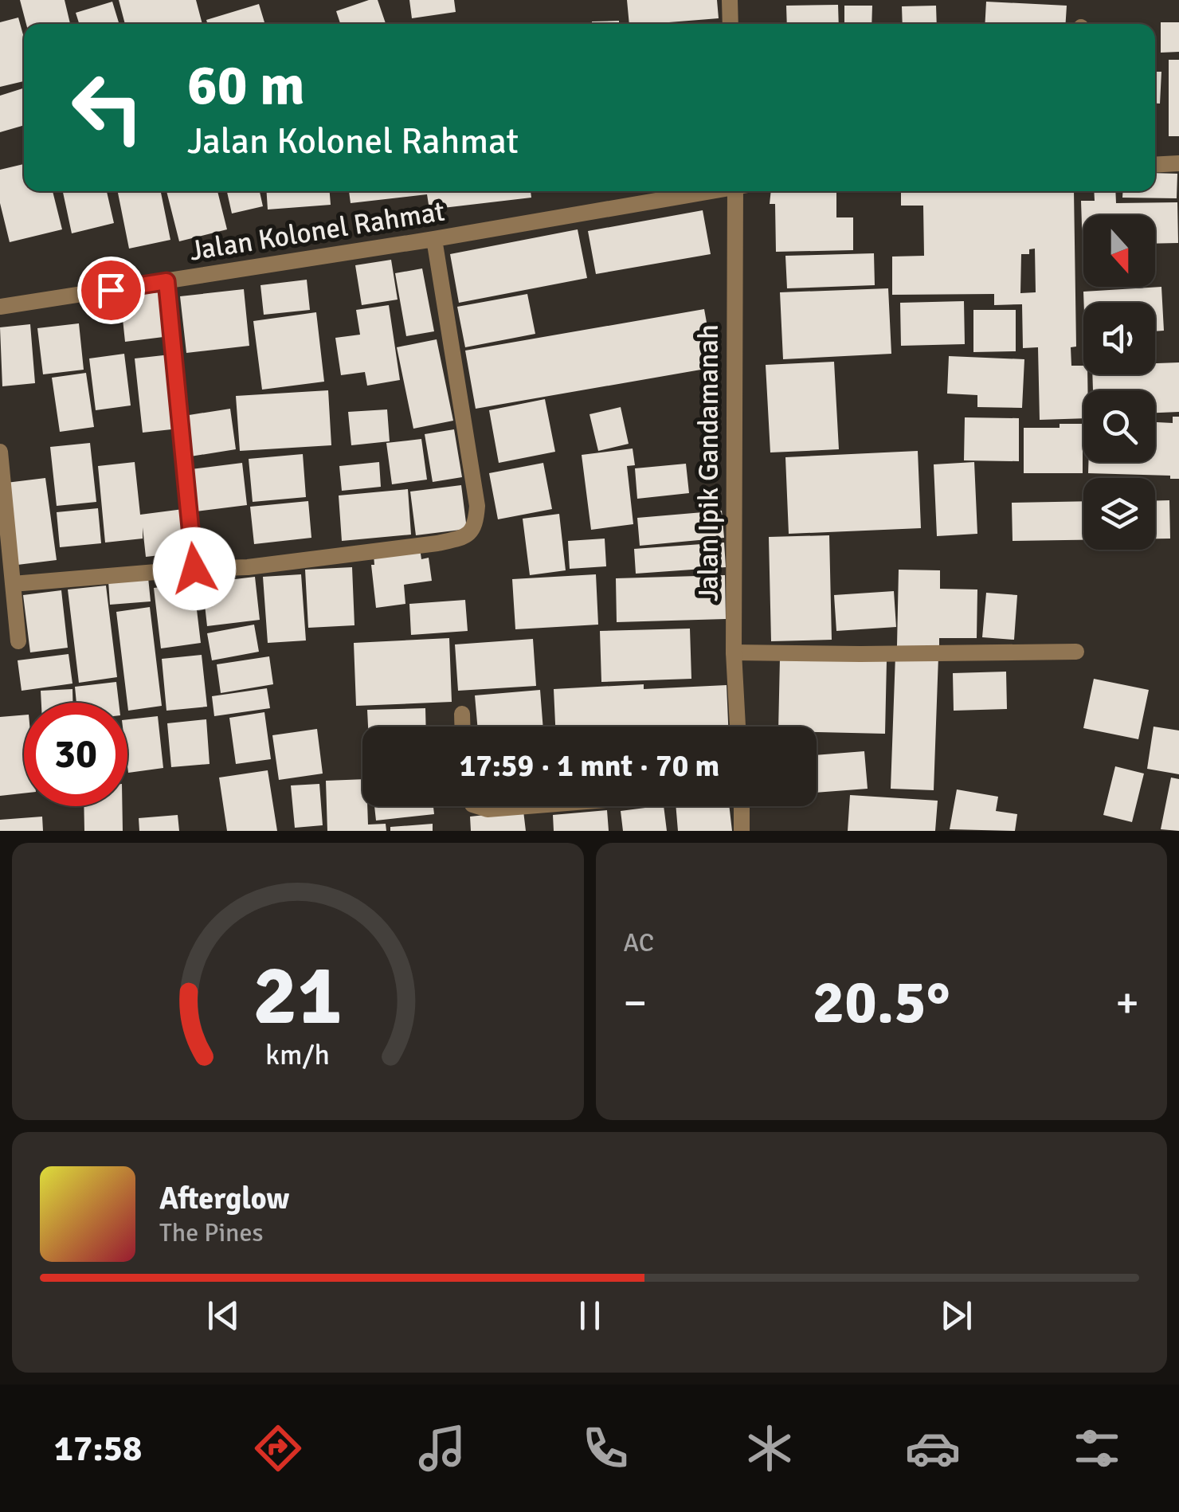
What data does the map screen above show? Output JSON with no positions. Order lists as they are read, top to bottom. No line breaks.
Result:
{"streets":{"street":["Jalan Kolonel Rahmat","Jalan Ipik Gandamanah"]},"north":"bottom","page":{"turn":["60 m","Jalan Kolonel Rahmat"],"limit":"30","trip":"17:59 · 1 mnt · 70 m","tile":"AC","heat":["−","20.5°","+"],"song":["Afterglow","The Pines"],"tabs":"17:58","gauge":["21","km/h"]}}
